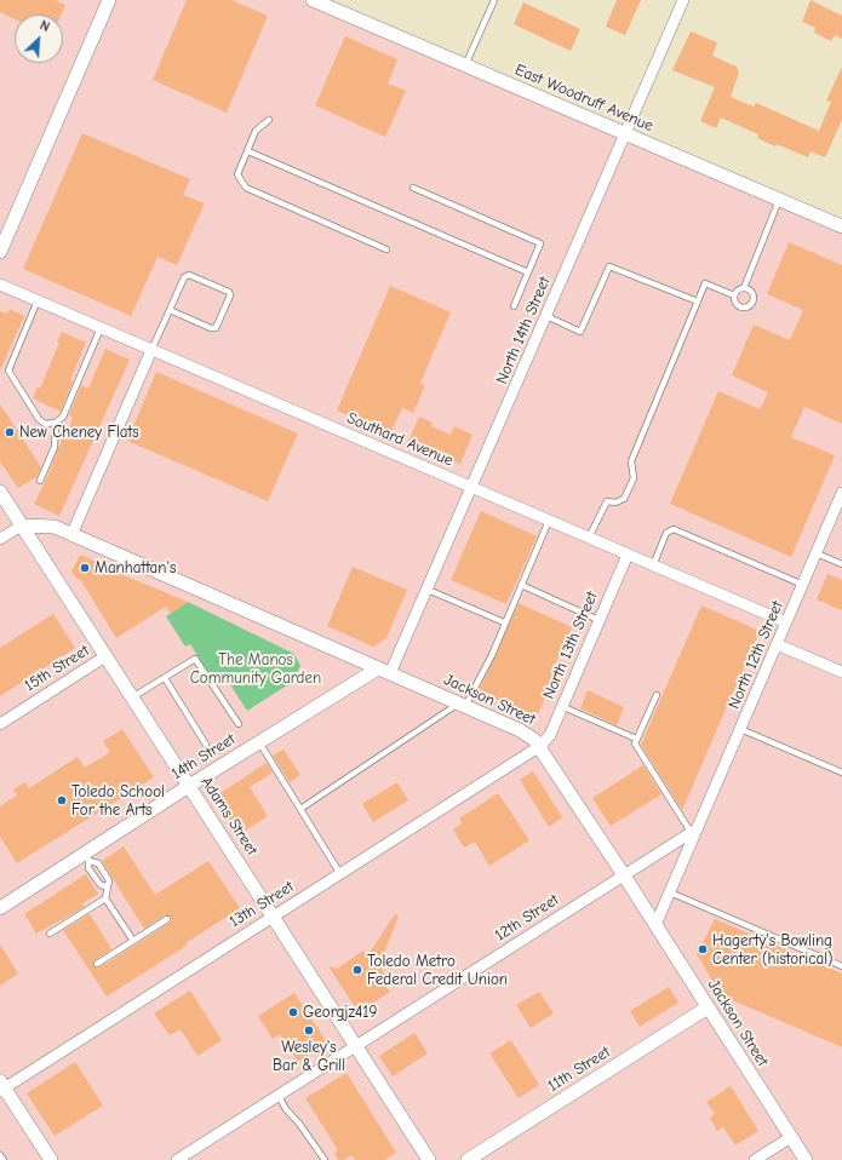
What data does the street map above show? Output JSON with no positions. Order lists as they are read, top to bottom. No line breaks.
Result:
{"streets":{"street":["East Woodruff Avenue","North 14th Street","Southard Avenue","North 13th Street","North 12th Street","15th Street","Jackson Street","14th Street","Adams Street","13th Street","12th Street","11th Street"]},"crossings":[["East Woodruff Avenue","North 14th Street"],["North 14th Street","Southard Avenue"],["North 14th Street","Jackson Street"],["North 14th Street","14th Street"],["Southard Avenue","North 13th Street"],["Southard Avenue","North 12th Street"],["North 13th Street","Jackson Street"],["North 13th Street","13th Street"],["North 12th Street","Jackson Street"],["15th Street","Adams Street"],["Jackson Street","14th Street"],["Jackson Street","Adams Street"],["Jackson Street","13th Street"],["Jackson Street","12th Street"],["Jackson Street","11th Street"],["14th Street","Adams Street"],["Adams Street","13th Street"],["Adams Street","12th Street"]],"parks":["The Manos Community Garden"],"places":["New Cheney Flats","Manhattan's","Toledo School For the Arts","Hagerty's Bowling Center (historical)","Toledo Metro Federal Credit Union","Georgjz419","Wesley's Bar & Grill"],"north":"top right"}
